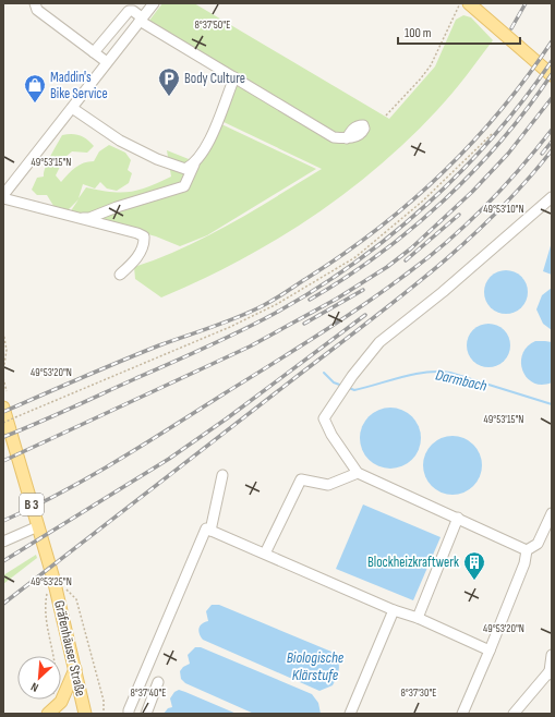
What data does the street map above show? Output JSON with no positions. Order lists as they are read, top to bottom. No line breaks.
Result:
{"streets":{"main road":["B 3","Gräfenhäuser Straße"]},"water":["Darmbach","Biologische Klärstufe"],"places":{"parking":["Body Culture"],"shop":["Maddin's Bike Service"],"building":["Blockheizkraftwerk"]},"scale_bar":"100 m","north":"bottom left","coordinates":["8°37'50\"E","49°53'15\"N","49°53'10\"N","49°53'20\"N","49°53'25\"N","8°37'40\"E","8°37'30\"E"]}
